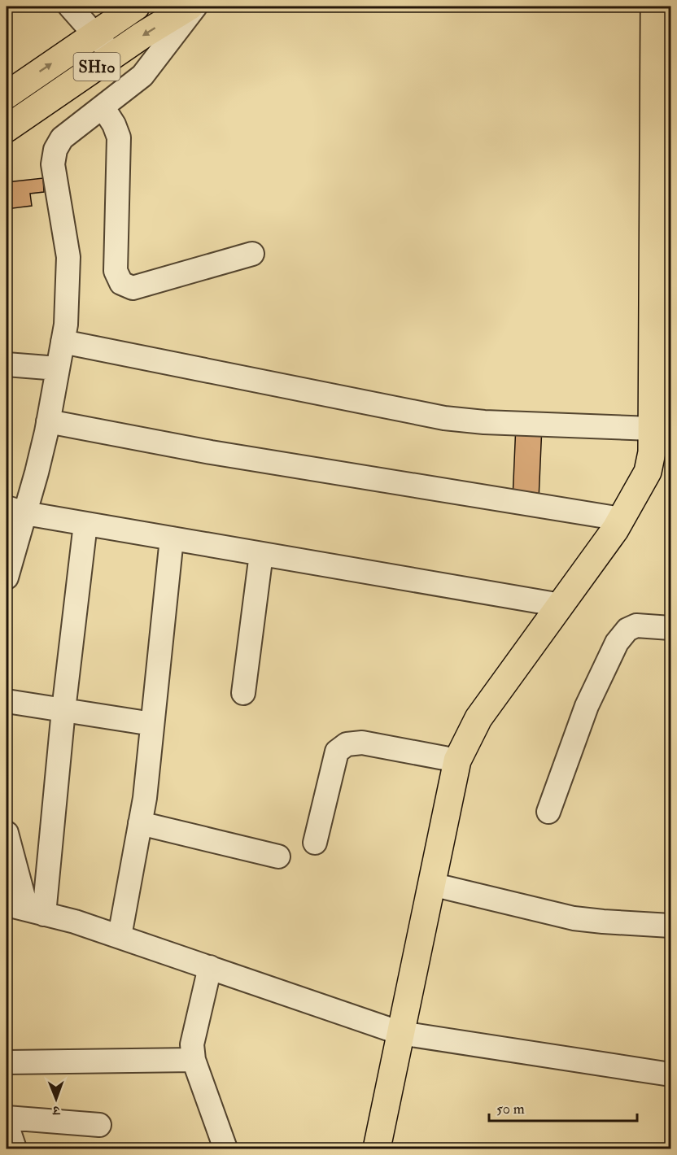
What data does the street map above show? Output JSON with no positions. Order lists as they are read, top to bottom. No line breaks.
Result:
{"streets":{"main road":["SH10"]},"scale_bar":"50 m","north":"bottom"}
